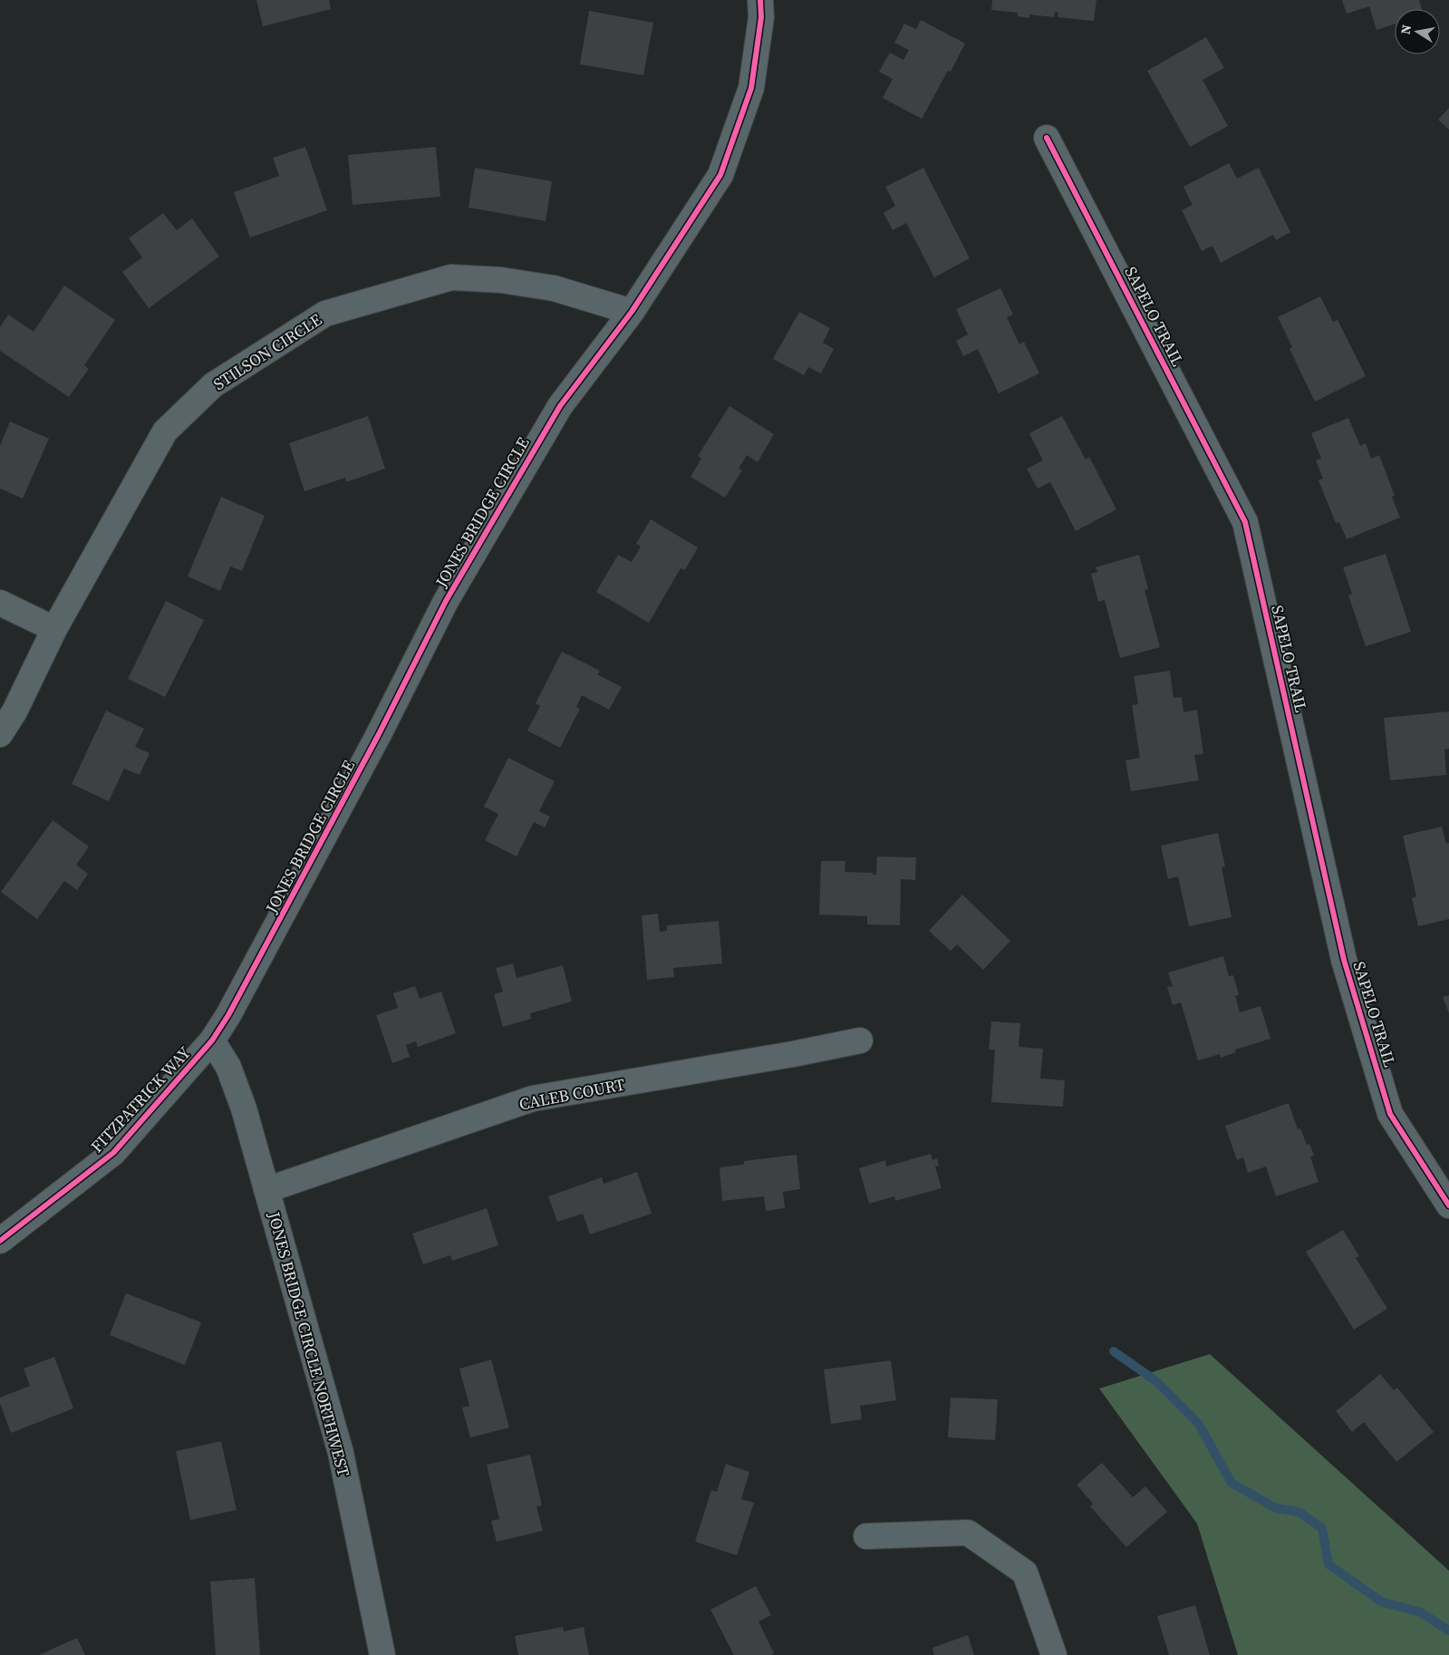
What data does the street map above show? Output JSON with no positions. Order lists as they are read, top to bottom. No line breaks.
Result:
{"streets":{"street":["SAPELO TRAIL","STILSON CIRCLE","JONES BRIDGE CIRCLE","CALEB COURT","FITZPATRICK WAY","JONES BRIDGE CIRCLE NORTHWEST"]},"crossings":[["STILSON CIRCLE","JONES BRIDGE CIRCLE"],["JONES BRIDGE CIRCLE","FITZPATRICK WAY"],["JONES BRIDGE CIRCLE","JONES BRIDGE CIRCLE NORTHWEST"],["CALEB COURT","JONES BRIDGE CIRCLE NORTHWEST"],["FITZPATRICK WAY","JONES BRIDGE CIRCLE NORTHWEST"]],"north":"left"}
